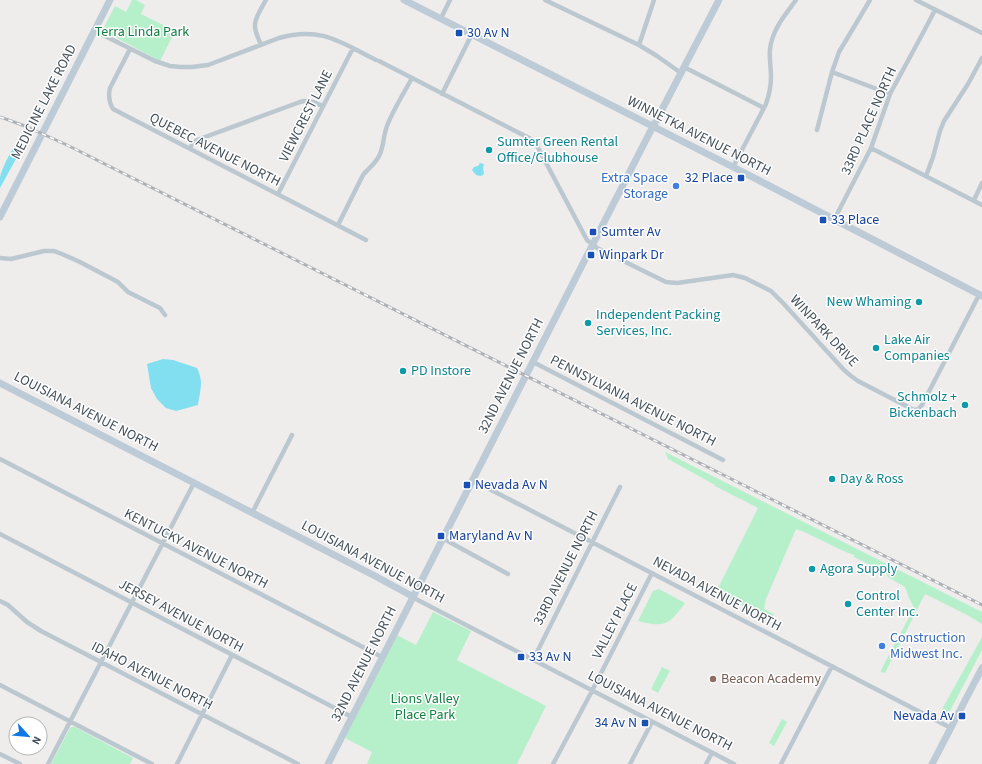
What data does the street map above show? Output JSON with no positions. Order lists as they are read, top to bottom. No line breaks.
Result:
{"streets":{"street":["MEDICINE LAKE ROAD","VIEWCREST LANE","33RD PLACE NORTH","WINNETKA AVENUE NORTH","QUEBEC AVENUE NORTH","WINPARK DRIVE","32ND AVENUE NORTH","PENNSYLVANIA AVENUE NORTH","LOUISIANA AVENUE NORTH","KENTUCKY AVENUE NORTH","33RD AVENUE NORTH","NEVADA AVENUE NORTH","JERSEY AVENUE NORTH","VALLEY PLACE","IDAHO AVENUE NORTH"]},"crossings":[["VIEWCREST LANE","QUEBEC AVENUE NORTH"],["33RD PLACE NORTH","WINNETKA AVENUE NORTH"],["WINNETKA AVENUE NORTH","WINPARK DRIVE"],["WINNETKA AVENUE NORTH","32ND AVENUE NORTH"],["WINPARK DRIVE","32ND AVENUE NORTH"],["32ND AVENUE NORTH","PENNSYLVANIA AVENUE NORTH"],["32ND AVENUE NORTH","LOUISIANA AVENUE NORTH"],["32ND AVENUE NORTH","KENTUCKY AVENUE NORTH"],["32ND AVENUE NORTH","NEVADA AVENUE NORTH"],["32ND AVENUE NORTH","JERSEY AVENUE NORTH"],["LOUISIANA AVENUE NORTH","33RD AVENUE NORTH"],["LOUISIANA AVENUE NORTH","VALLEY PLACE"],["33RD AVENUE NORTH","NEVADA AVENUE NORTH"],["NEVADA AVENUE NORTH","VALLEY PLACE"]],"parks":["Terra Linda Park","Lions Valley Place Park"],"places":{"transit":["30 Av N","32 Place","33 Place","Sumter Av","Winpark Dr","Nevada Av N","Maryland Av N","33 Av N","Nevada Av","34 Av N"],"other":["Sumter Green Rental Office/Clubhouse","Extra Space Storage","New Whaming","Independent Packing Services, Inc.","Lake Air Companies","PD Instore","Schmolz + Bickenbach","Day & Ross","Agora Supply","Control Center Inc.","Construction Midwest Inc.","Beacon Academy"]},"north":"bottom right"}
